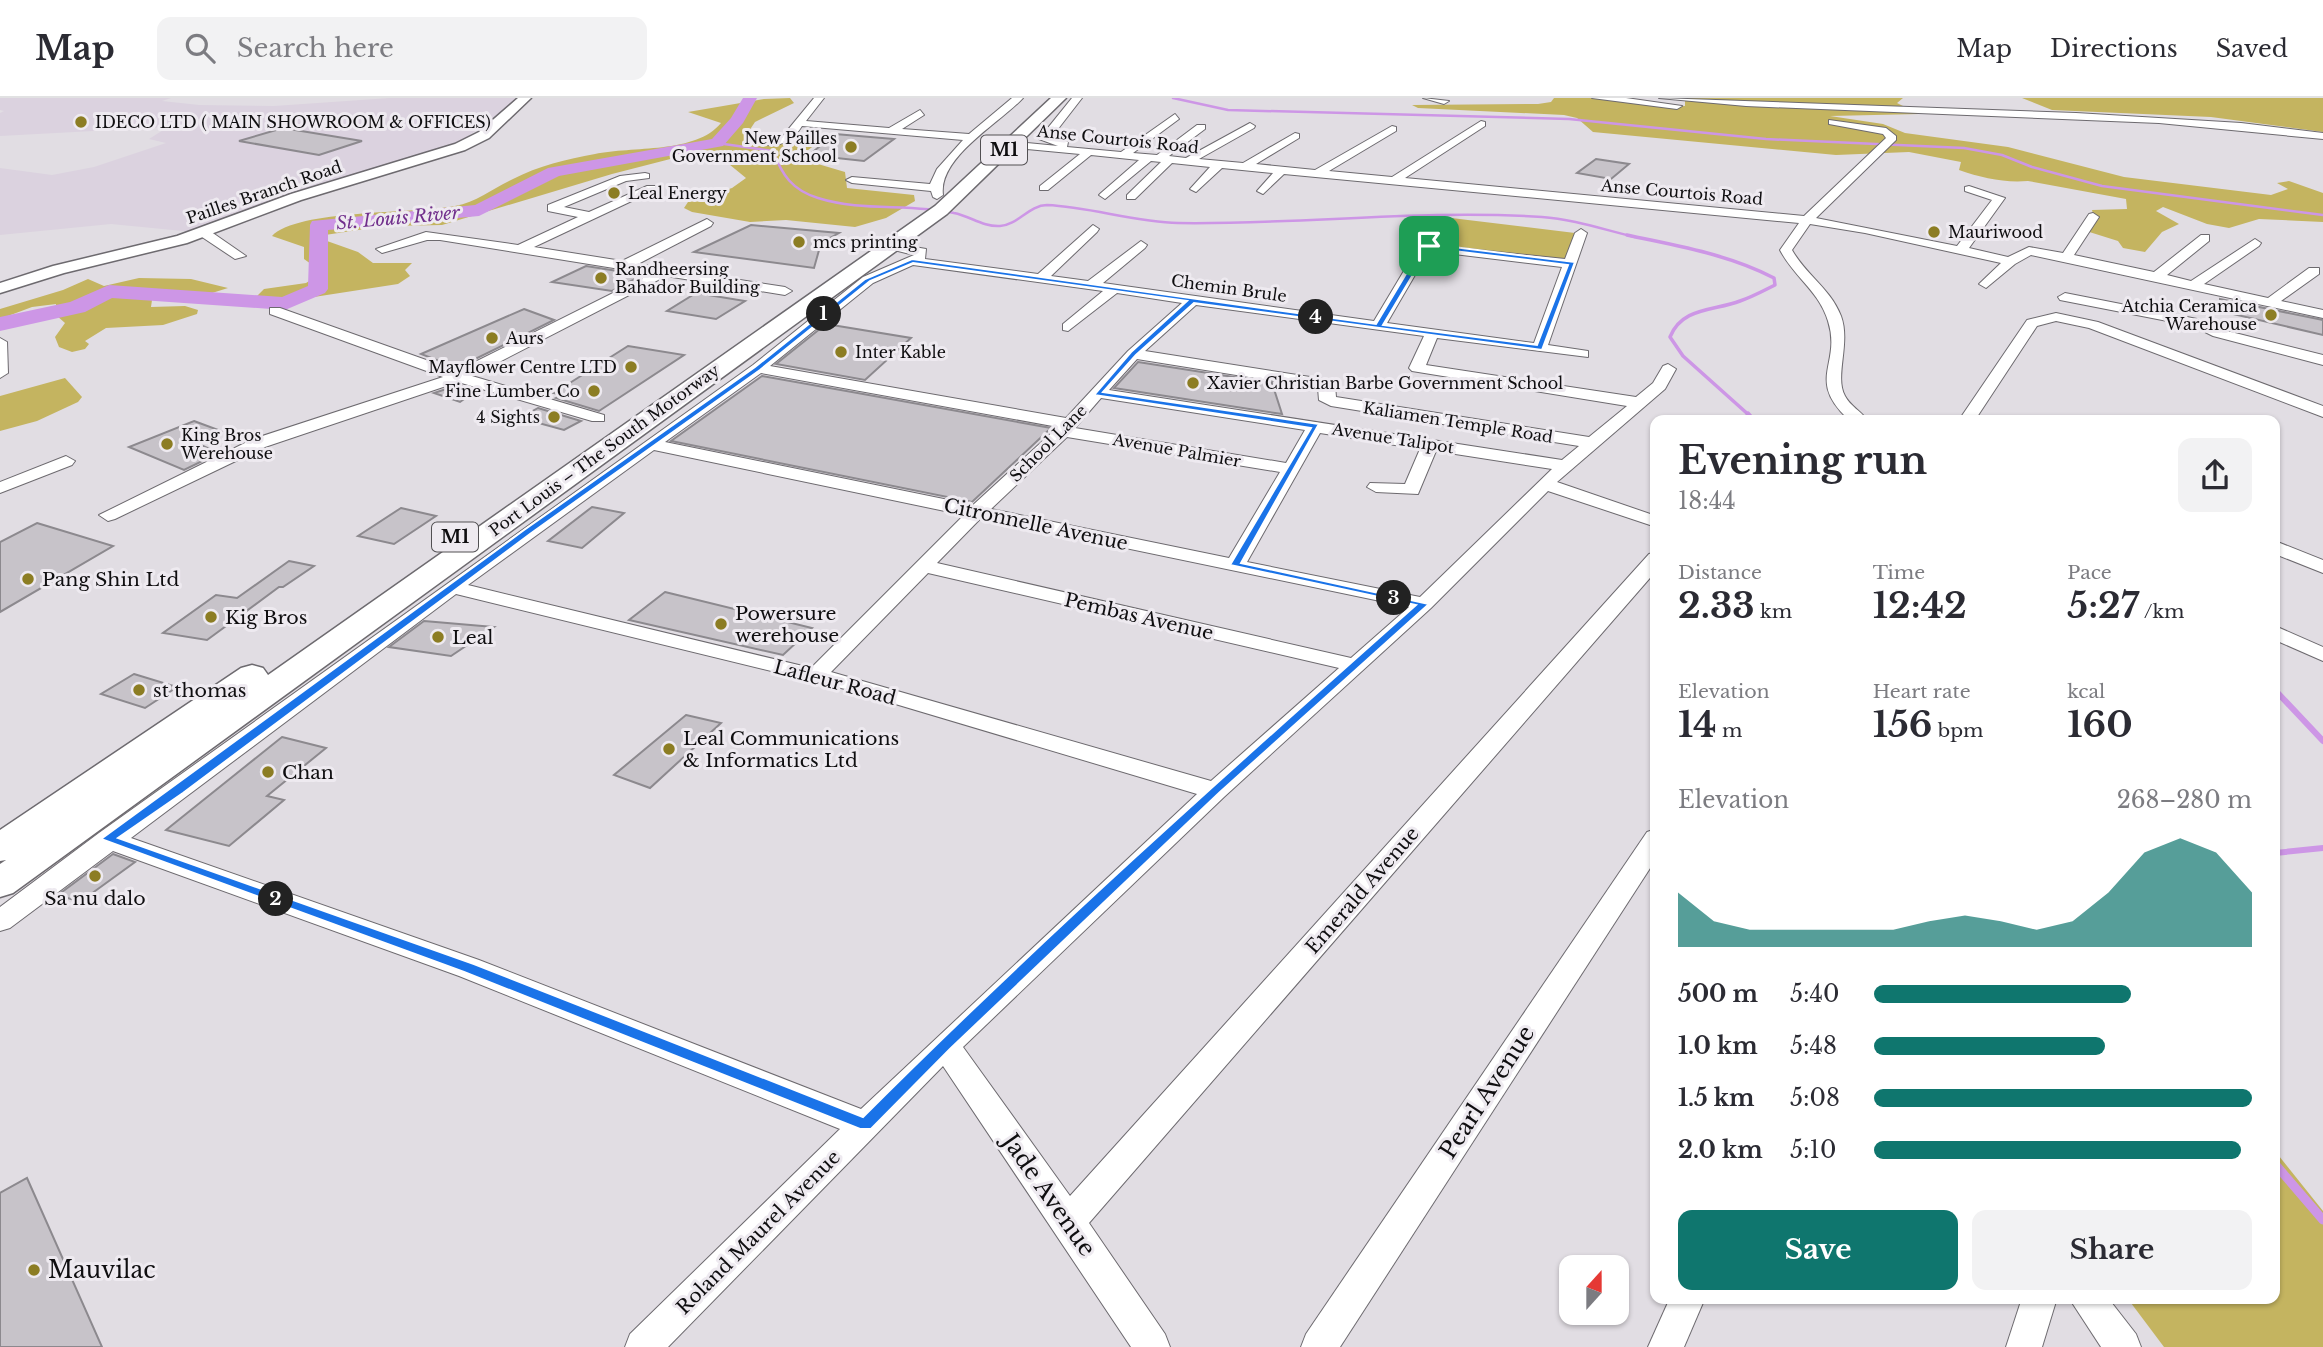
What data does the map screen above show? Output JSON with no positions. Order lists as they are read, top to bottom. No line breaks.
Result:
{"streets":{"highway":["M1","Port Louis – The South Motorway"],"main road":["Pailles Branch Road"],"street":["Anse Courtois Road","Chemin Brule","Kaliamen Temple Road","Avenue Talipot","School Lane","Avenue Palmier","Citronnelle Avenue","Pembas Avenue","Lafleur Road","Emerald Avenue","Pearl Avenue","Jade Avenue","Roland Maurel Avenue"]},"crossings":[["Anse Courtois Road","Port Louis – The South Motorway"],["Chemin Brule","School Lane"],["Chemin Brule","Port Louis – The South Motorway"],["Kaliamen Temple Road","School Lane"],["Kaliamen Temple Road","Roland Maurel Avenue"],["Avenue Talipot","School Lane"],["Avenue Talipot","Roland Maurel Avenue"],["School Lane","Avenue Palmier"],["School Lane","Citronnelle Avenue"],["School Lane","Pembas Avenue"],["School Lane","Lafleur Road"],["Citronnelle Avenue","Roland Maurel Avenue"],["Pembas Avenue","Roland Maurel Avenue"],["Lafleur Road","Roland Maurel Avenue"],["Emerald Avenue","Jade Avenue"],["Jade Avenue","Roland Maurel Avenue"]],"water":["St. Louis River"],"places":["IDECO LTD ( MAIN SHOWROOM & OFFICES)","New Pailles Government School","Leal Energy","Mauriwood","mcs printing","Randheersing Bahador Building","Atchia Ceramica Warehouse","Aurs","Inter Kable","Mayflower Centre LTD","Xavier Christian Barbe Government School","Fine Lumber Co","4 Sights","King Bros Werehouse","Pang Shin Ltd","Kig Bros","Powersure werehouse","Leal","st thomas","Leal Communications & Informatics Ltd","Chan","Sa nu dalo","Mauvilac"],"north":"top","page":{"header":"Map","search":"Search here","nav":["Map","Directions","Saved"],"pins":["1","4","3","2"],"heading":["Evening run","18:44"],"stats":[["Distance","2.33 km"],["Time","12:42"],["Pace","5:27 /km"],["Elevation","14 m"],["Heart rate","156 bpm"],["kcal","160"]],"chart":["Elevation","268–280 m"],"list":[{"name":"500 m","note":"5:40"},{"name":"1.0 km","note":"5:48"},{"name":"1.5 km","note":"5:08"},{"name":"2.0 km","note":"5:10"}],"buttons":["Save","Share"]}}
